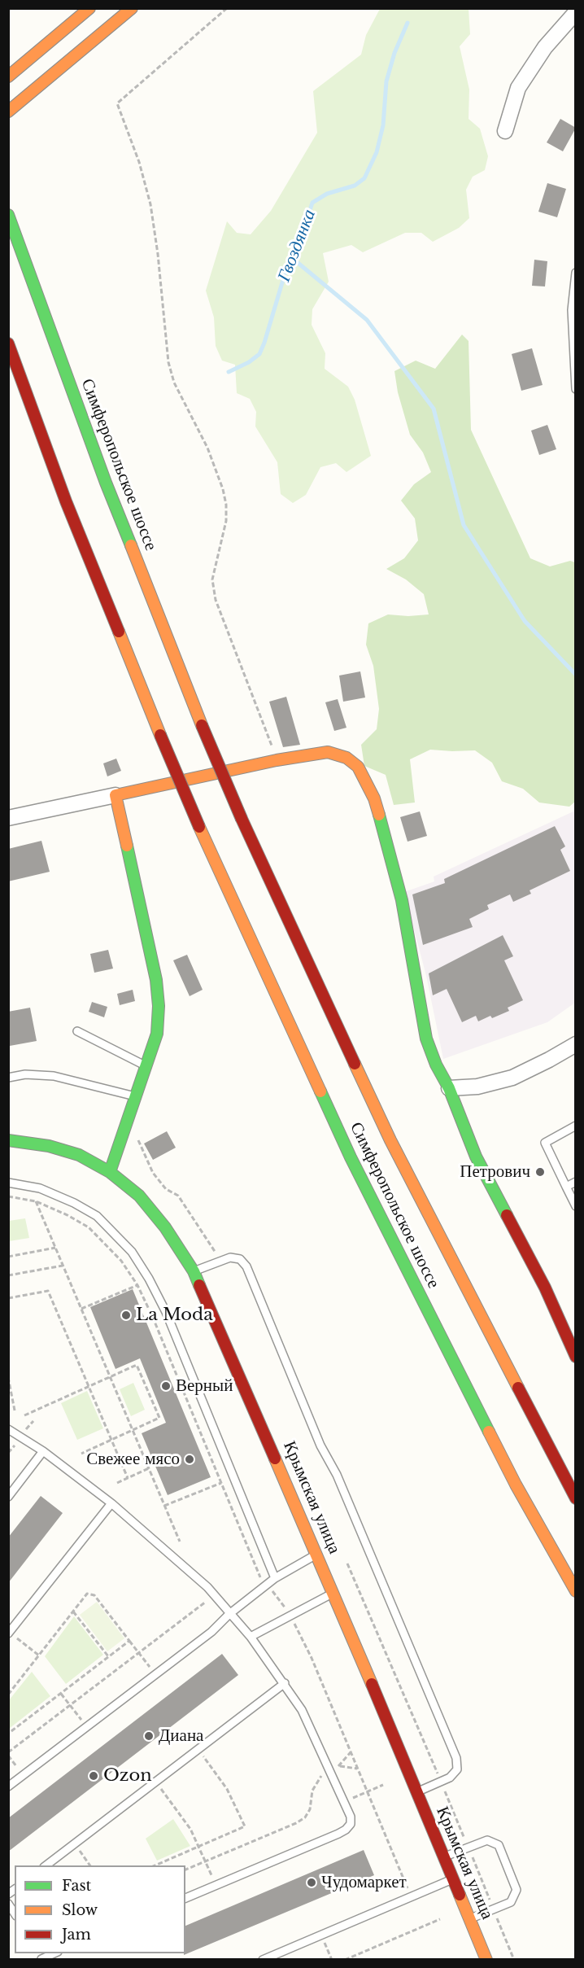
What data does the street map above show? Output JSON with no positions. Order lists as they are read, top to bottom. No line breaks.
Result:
{"streets":{"main road":["Симферопольское шоссе","Крымская улица"]},"water":["Гвоздянка"],"places":["Петрович","La Moda","Верный","Свежее мясо","Диана","Ozon","Чудомаркет"],"legend":["Fast","Slow","Jam"]}
